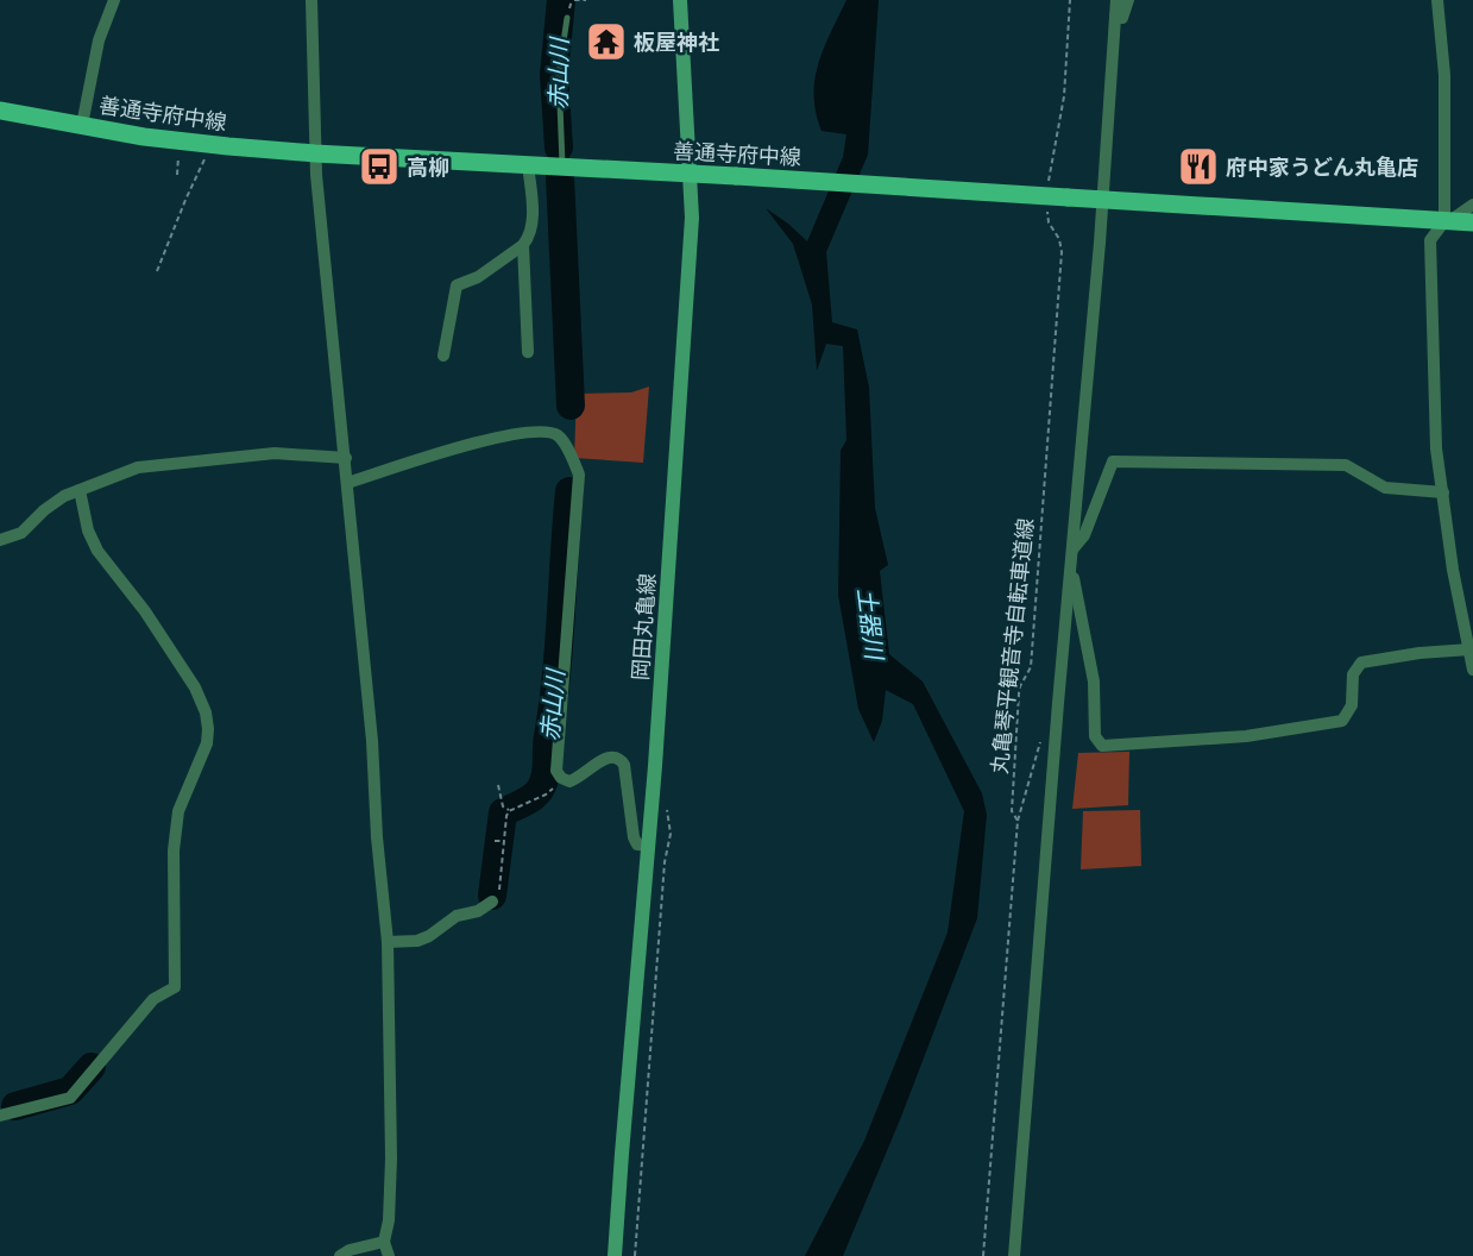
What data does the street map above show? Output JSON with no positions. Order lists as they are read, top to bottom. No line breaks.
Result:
{"streets":{"main road":["善通寺府中線","岡田丸亀線"],"path":["丸亀琴平観音寺自転車道線"]},"crossings":[["善通寺府中線","岡田丸亀線"]],"water":["赤山川","土器川"],"places":{"temple":["板屋神社"],"bus stop":["高柳"],"restaurant":["府中家うどん丸亀店"]}}
